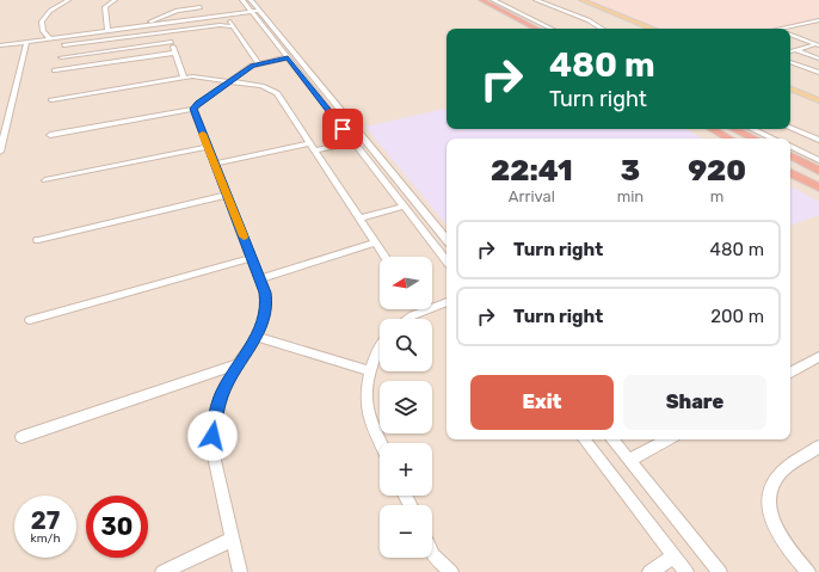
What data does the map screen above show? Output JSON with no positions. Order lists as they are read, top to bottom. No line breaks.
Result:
{"north":"left","page":{"turn":["480 m","Turn right"],"eta":["22:41","Arrival","3","min","920","m"],"list":[{"name":"Turn right","value":"480 m"},{"name":"Turn right","value":"200 m"}],"map_buttons":["+","−"],"buttons":["Exit","Share"],"speed":"27 km/h","limit":"30"}}
